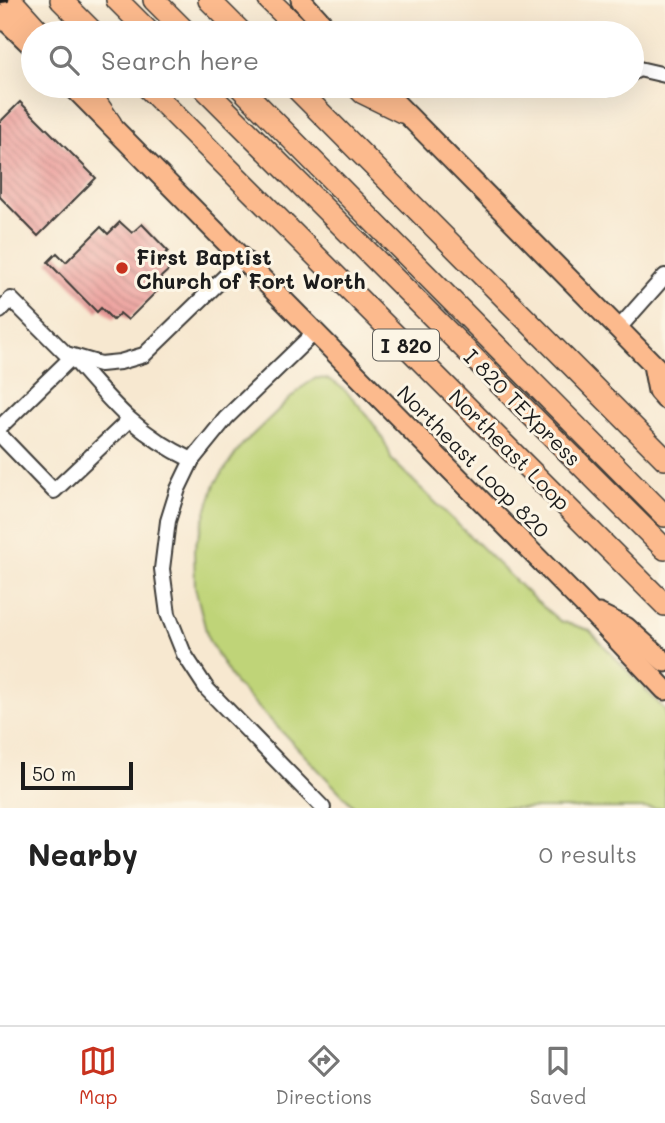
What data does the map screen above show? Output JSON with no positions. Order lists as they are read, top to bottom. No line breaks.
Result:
{"streets":{"highway":["I 820","I 820 TEXpress","Northeast Loop"],"main road":["Northeast Loop 820"]},"places":["First Baptist Church of Fort Worth"],"scale_bar":"50 m","page":{"search":"Search here","scale":"50 m","heading":["Nearby","0 results"],"nav":["Map","Directions","Saved"]}}
